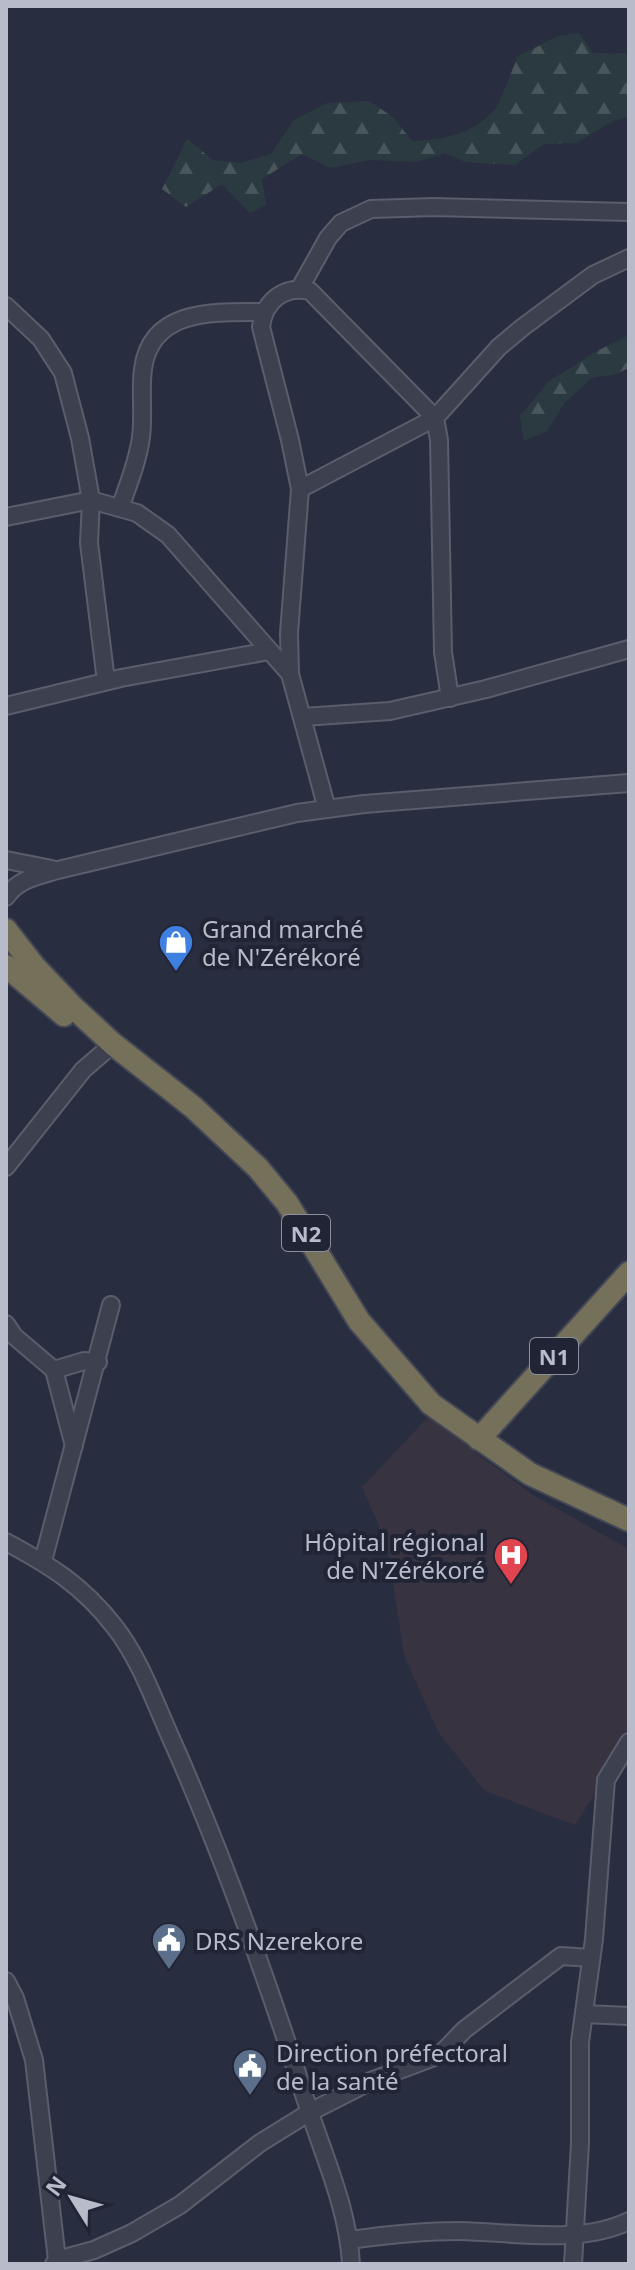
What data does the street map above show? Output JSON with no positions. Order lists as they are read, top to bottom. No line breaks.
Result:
{"streets":{"highway":["N2","N1"]},"crossings":[["N2","N1"]],"places":{"shop":["Grand marché de N'Zérékoré"],"hospital":["Hôpital régional de N'Zérékoré"],"public building":["DRS Nzerekore","Direction préfectoral de la santé"]},"north":"top left"}
